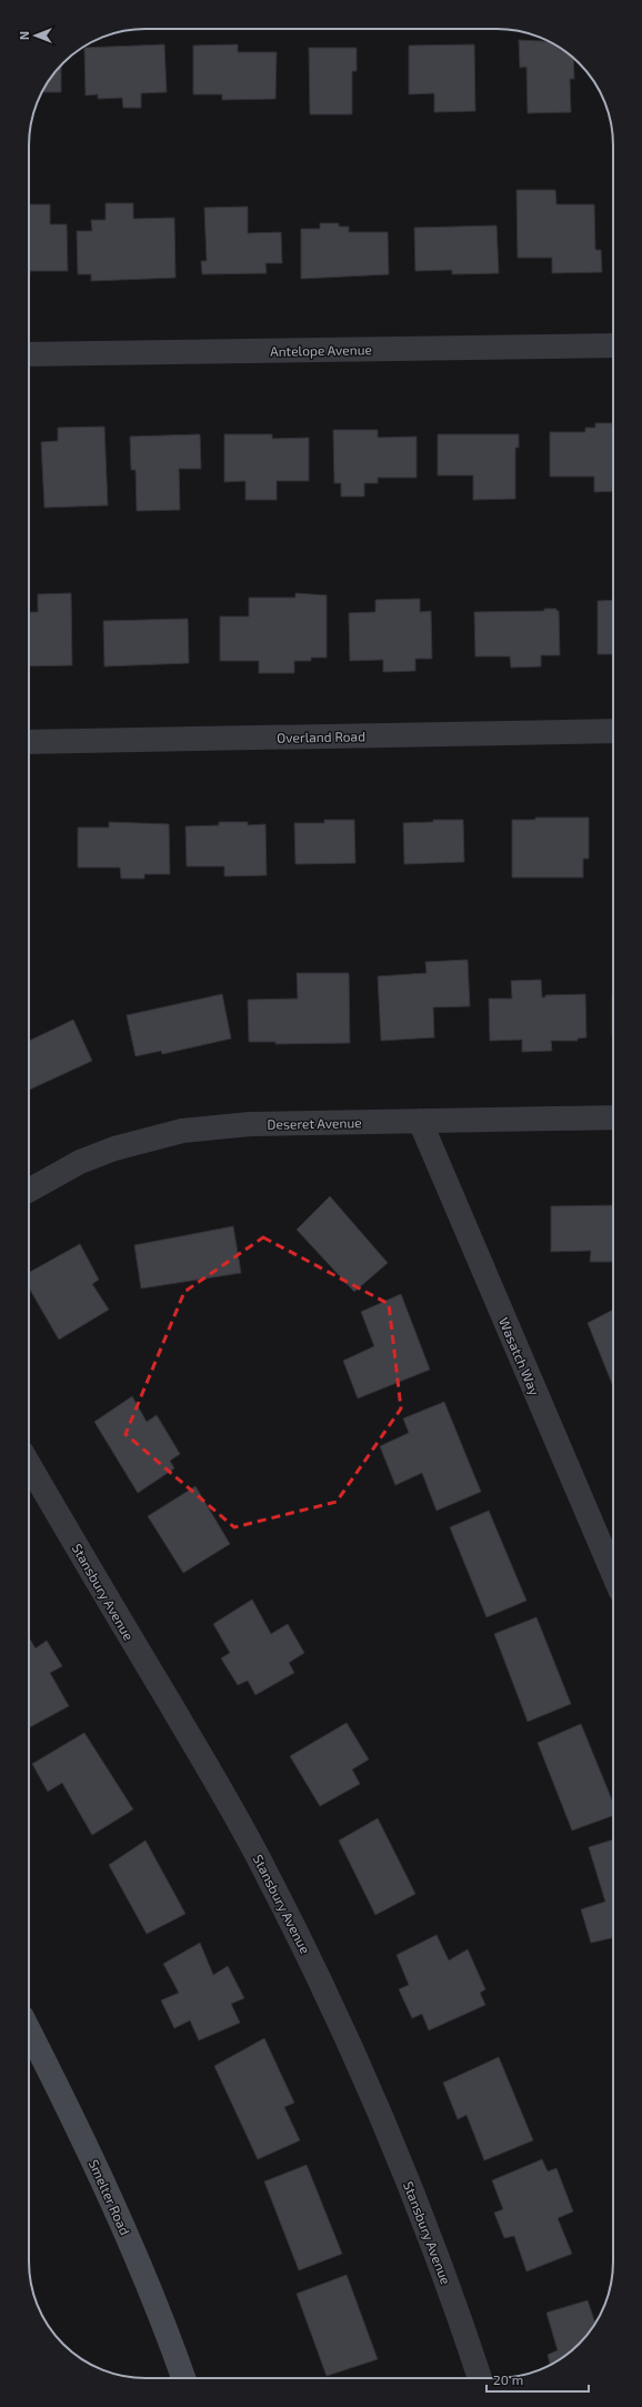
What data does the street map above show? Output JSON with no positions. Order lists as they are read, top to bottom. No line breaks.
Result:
{"streets":{"street":["Antelope Avenue","Overland Road","Deseret Avenue","Wasatch Way","Stansbury Avenue","Smelter Road"]},"crossings":[["Deseret Avenue","Wasatch Way"]],"scale_bar":"20 m","north":"left"}
